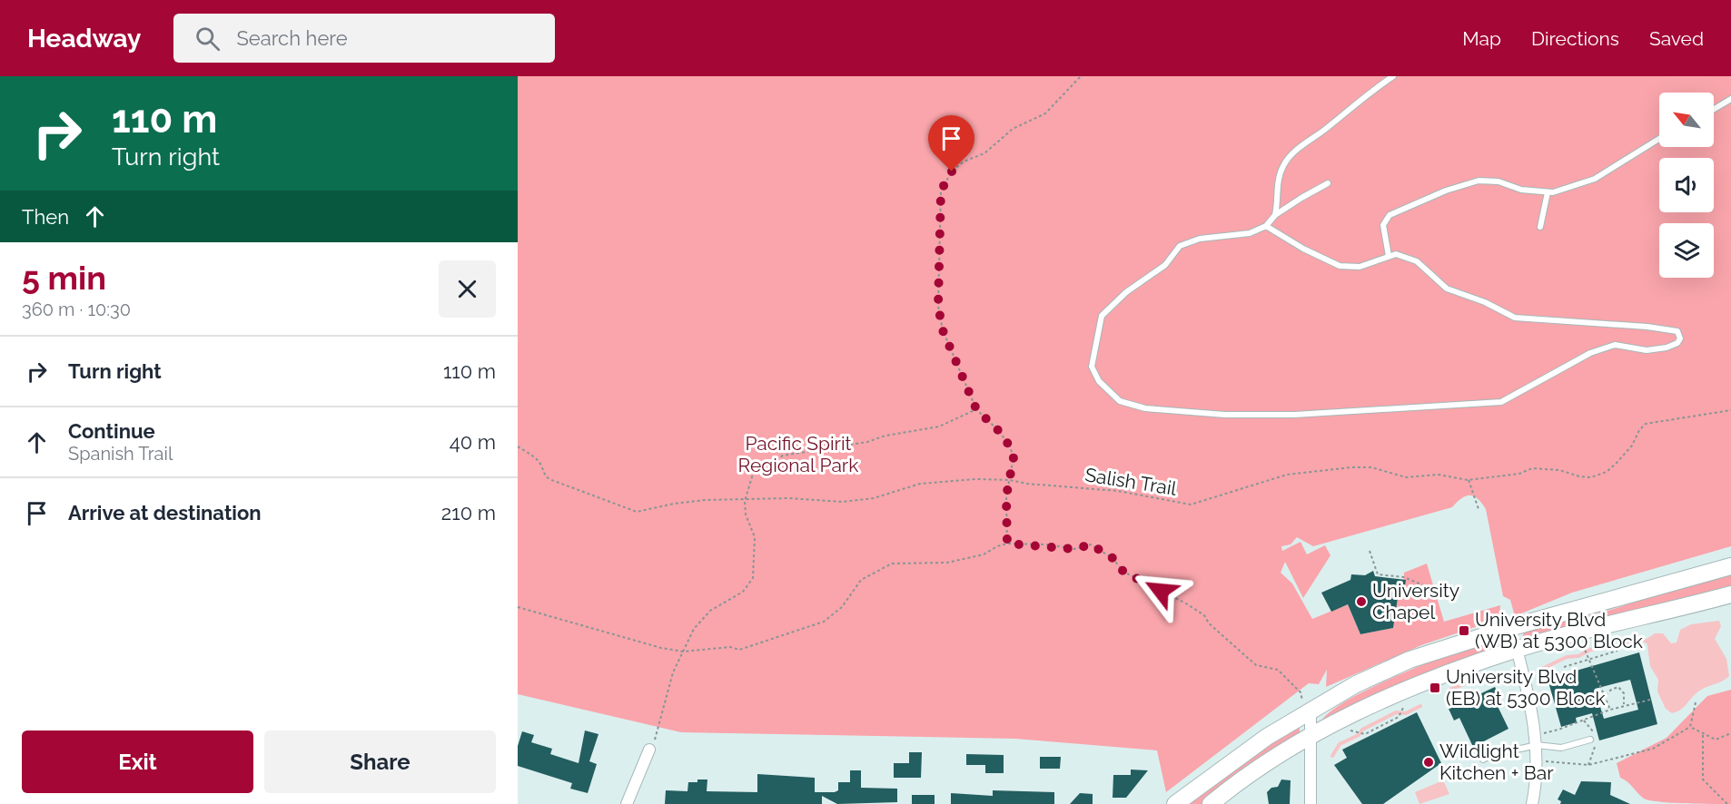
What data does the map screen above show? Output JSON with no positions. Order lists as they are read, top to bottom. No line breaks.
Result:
{"streets":{"path":["Salish Trail"]},"parks":["Pacific Spirit Regional Park"],"places":{"other":["University Chapel","Wildlight Kitchen + Bar"],"transit":["University Blvd (WB) at 5300 Block","University Blvd (EB) at 5300 Block"]},"north":"top left","page":{"header":"Headway","search":"Search here","nav":["Map","Directions","Saved"],"turn":["110 m","Turn right"],"then":"Then","heading":["5 min","360 m · 10:30"],"list":[{"name":"Turn right","value":"110 m"},{"name":"Continue","note":"Spanish Trail","value":"40 m"},{"name":"Arrive at destination","value":"210 m"}],"buttons":["Exit","Share"]}}
